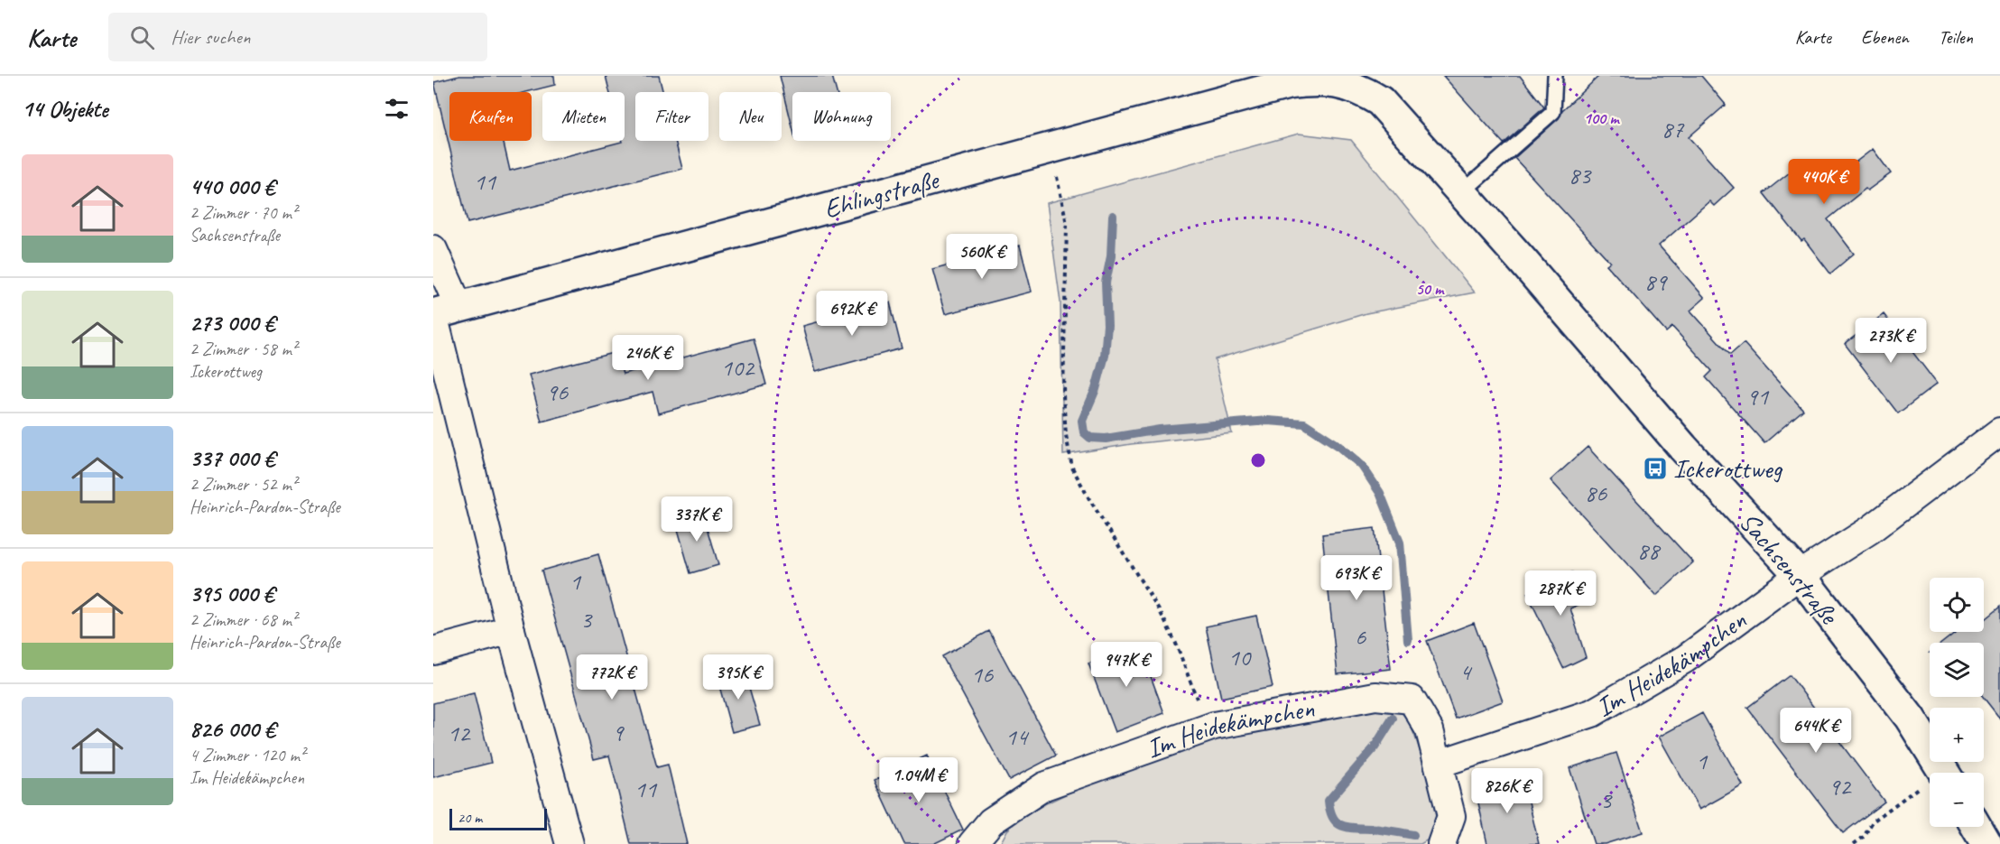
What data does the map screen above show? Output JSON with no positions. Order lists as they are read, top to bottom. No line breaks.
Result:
{"streets":{"street":["Ehlingstraße","Sachsenstraße","Im Heidekämpchen"]},"crossings":[["Ehlingstraße","Sachsenstraße"],["Sachsenstraße","Im Heidekämpchen"]],"places":{"bus stop":["Ickerottweg"]},"house_numbers":["87","83","11","89","102","96","91","86","88","1","3","6","10","4","16","9","12","14","1","92","11","3"],"scale_bar":"20 m","page":{"header":"Karte","search":"Hier suchen","nav":["Karte","Ebenen","Teilen"],"heading":"14 Objekte","chip":["Kaufen","Mieten","Filter","Neu","Wohnung"],"list":[{"name":"440 000 €","note":"2 Zimmer · 70 m² · Sachsenstraße"},{"name":"273 000 €","note":"2 Zimmer · 58 m² · Ickerottweg"},{"name":"337 000 €","note":"2 Zimmer · 52 m² · Heinrich-Pardon-Straße"},{"name":"395 000 €","note":"2 Zimmer · 68 m² · Heinrich-Pardon-Straße"},{"name":"826 000 €","note":"4 Zimmer · 120 m² · Im Heidekämpchen"}],"price":["440K €","560K €","692K €","273K €","246K €","337K €","693K €","287K €","947K €","772K €","395K €","644K €","1.04M €","826K €"],"map_buttons":["+","−"],"scale":"20 m"},"rings":["100 m","50 m"]}
